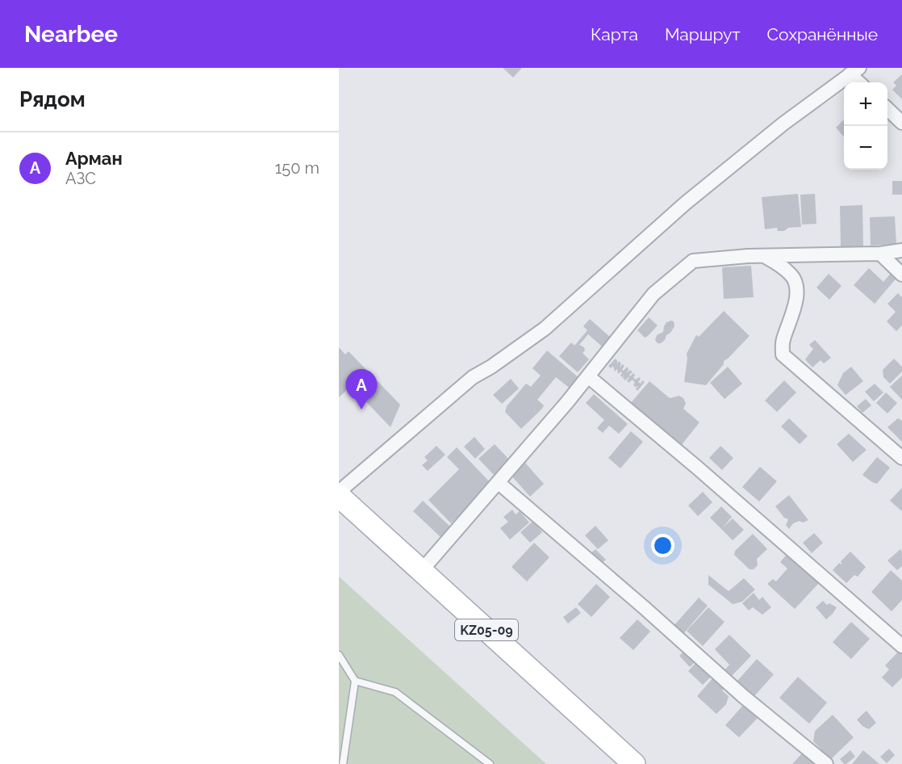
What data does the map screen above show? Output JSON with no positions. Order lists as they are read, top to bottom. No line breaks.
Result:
{"streets":{"main road":["KZ05-09"]},"page":{"header":"Nearbee","nav":["Карта","Маршрут","Сохранённые"],"heading":"Рядом","map_buttons":["+","−"],"list":[{"mark":"A","name":"Арман","note":"АЗС","value":"150 m"}],"pins":"A"}}
